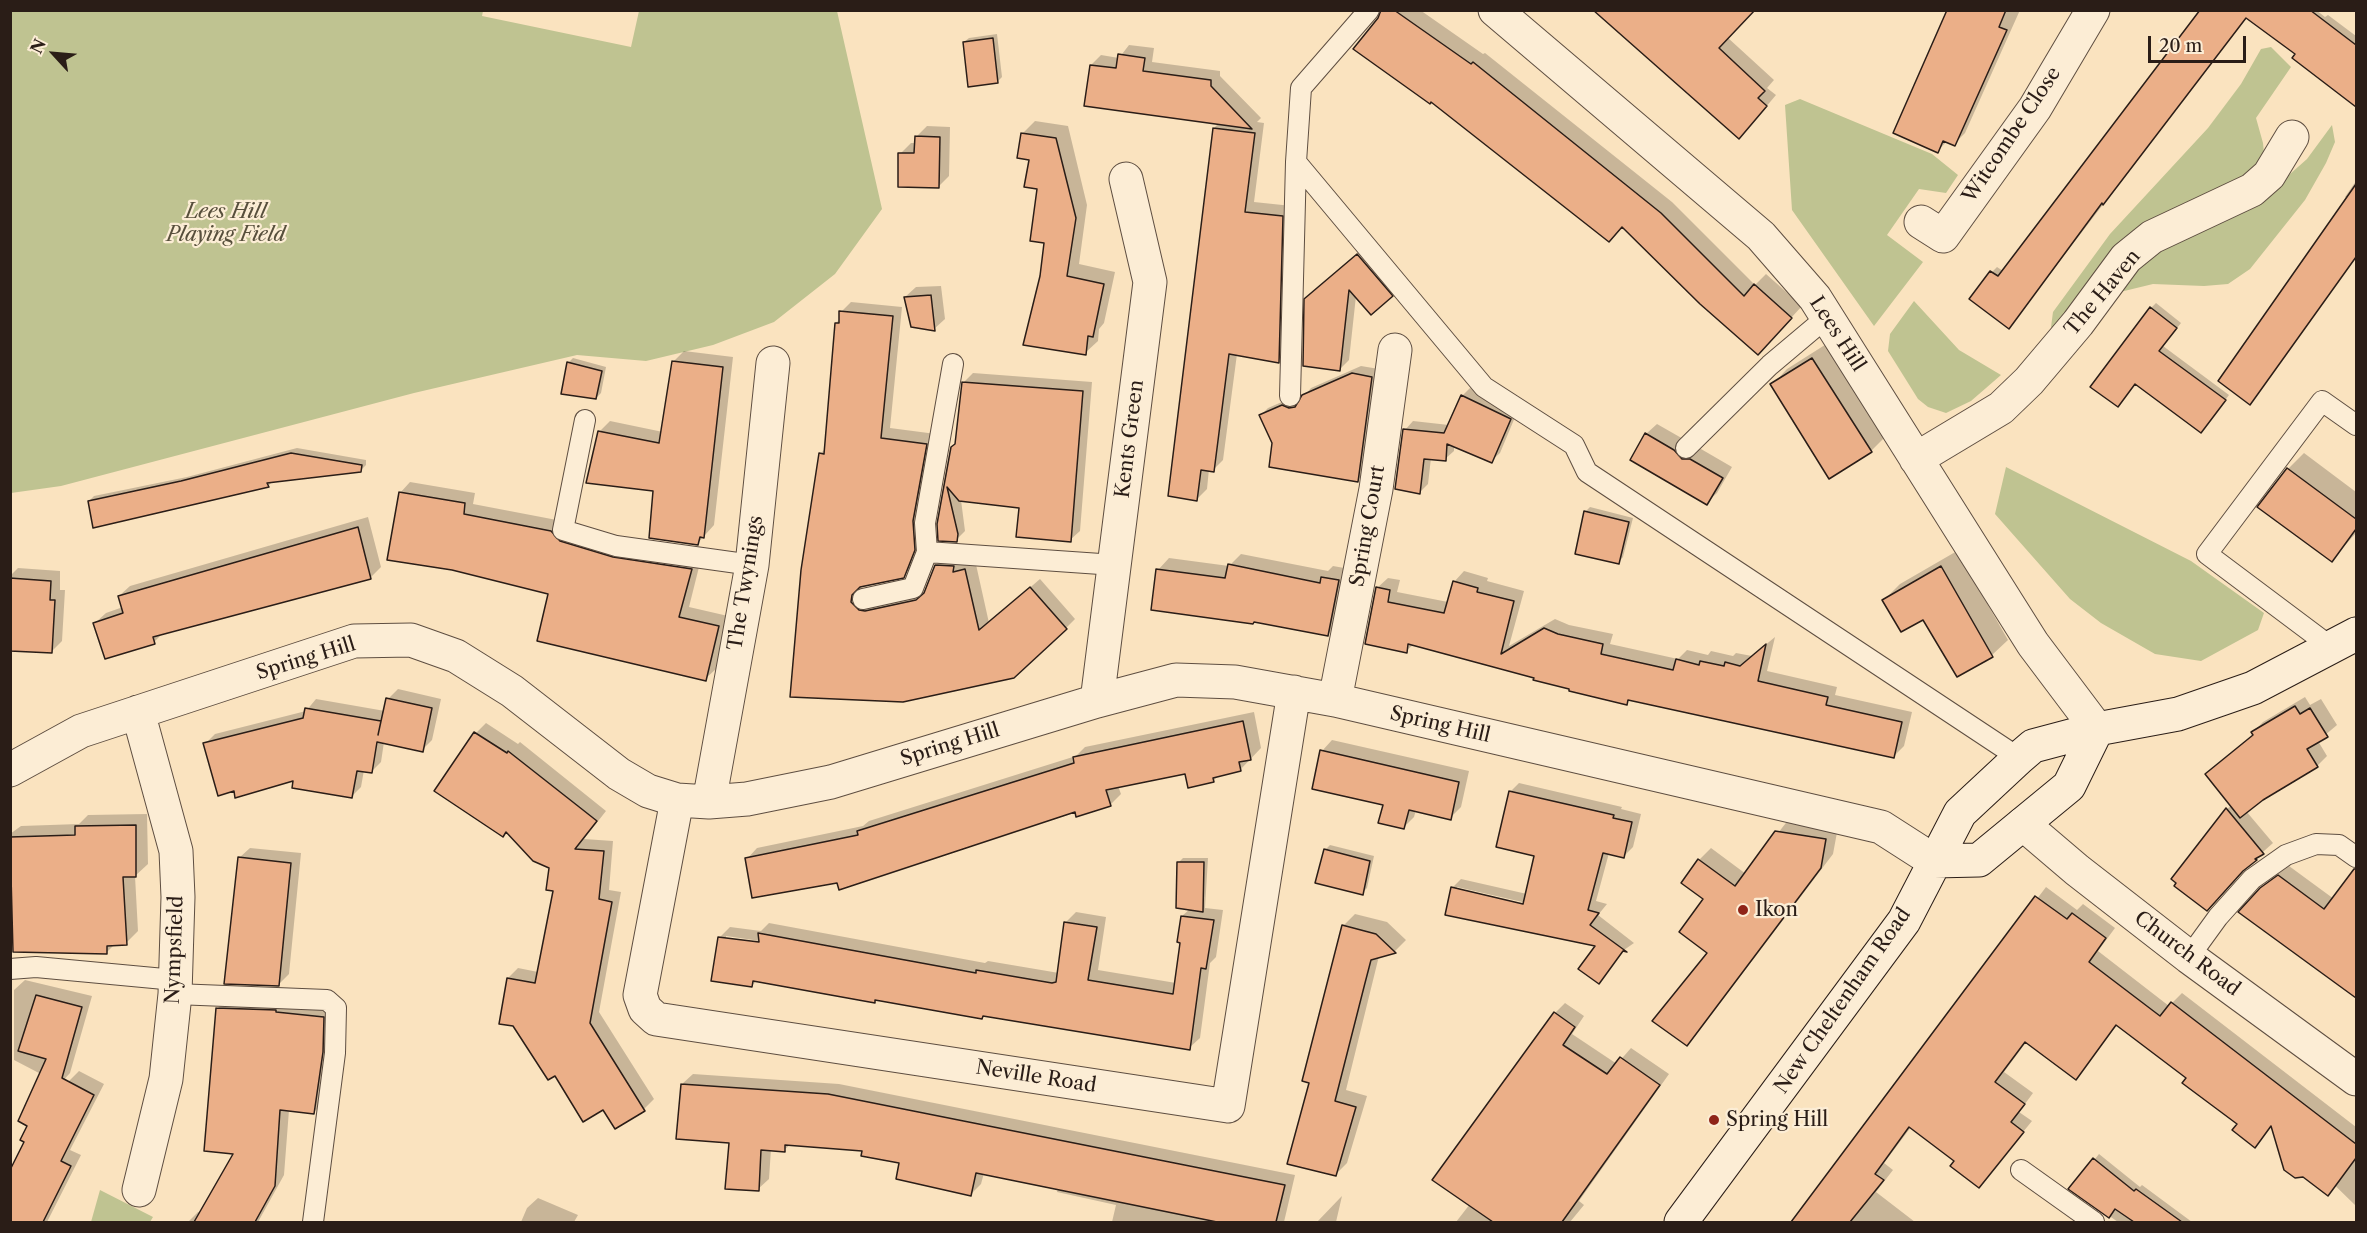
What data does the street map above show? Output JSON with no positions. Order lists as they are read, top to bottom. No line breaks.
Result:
{"streets":{"street":["Witcombe Close","The Haven","Lees Hill","Kents Green","Spring Court","The Twynings","Spring Hill","Nympsfield","Church Road","New Cheltenham Road","Neville Road"]},"crossings":[["The Haven","Lees Hill"],["Lees Hill","New Cheltenham Road"],["Kents Green","Spring Hill"],["Spring Court","Spring Hill"],["The Twynings","Spring Hill"],["The Twynings","Neville Road"],["Spring Hill","Nympsfield"],["Spring Hill","New Cheltenham Road"],["Spring Hill","Neville Road"]],"parks":["Lees Hill Playing Field"],"places":["Ikon","Spring Hill"],"scale_bar":"20 m","north":"top left"}
